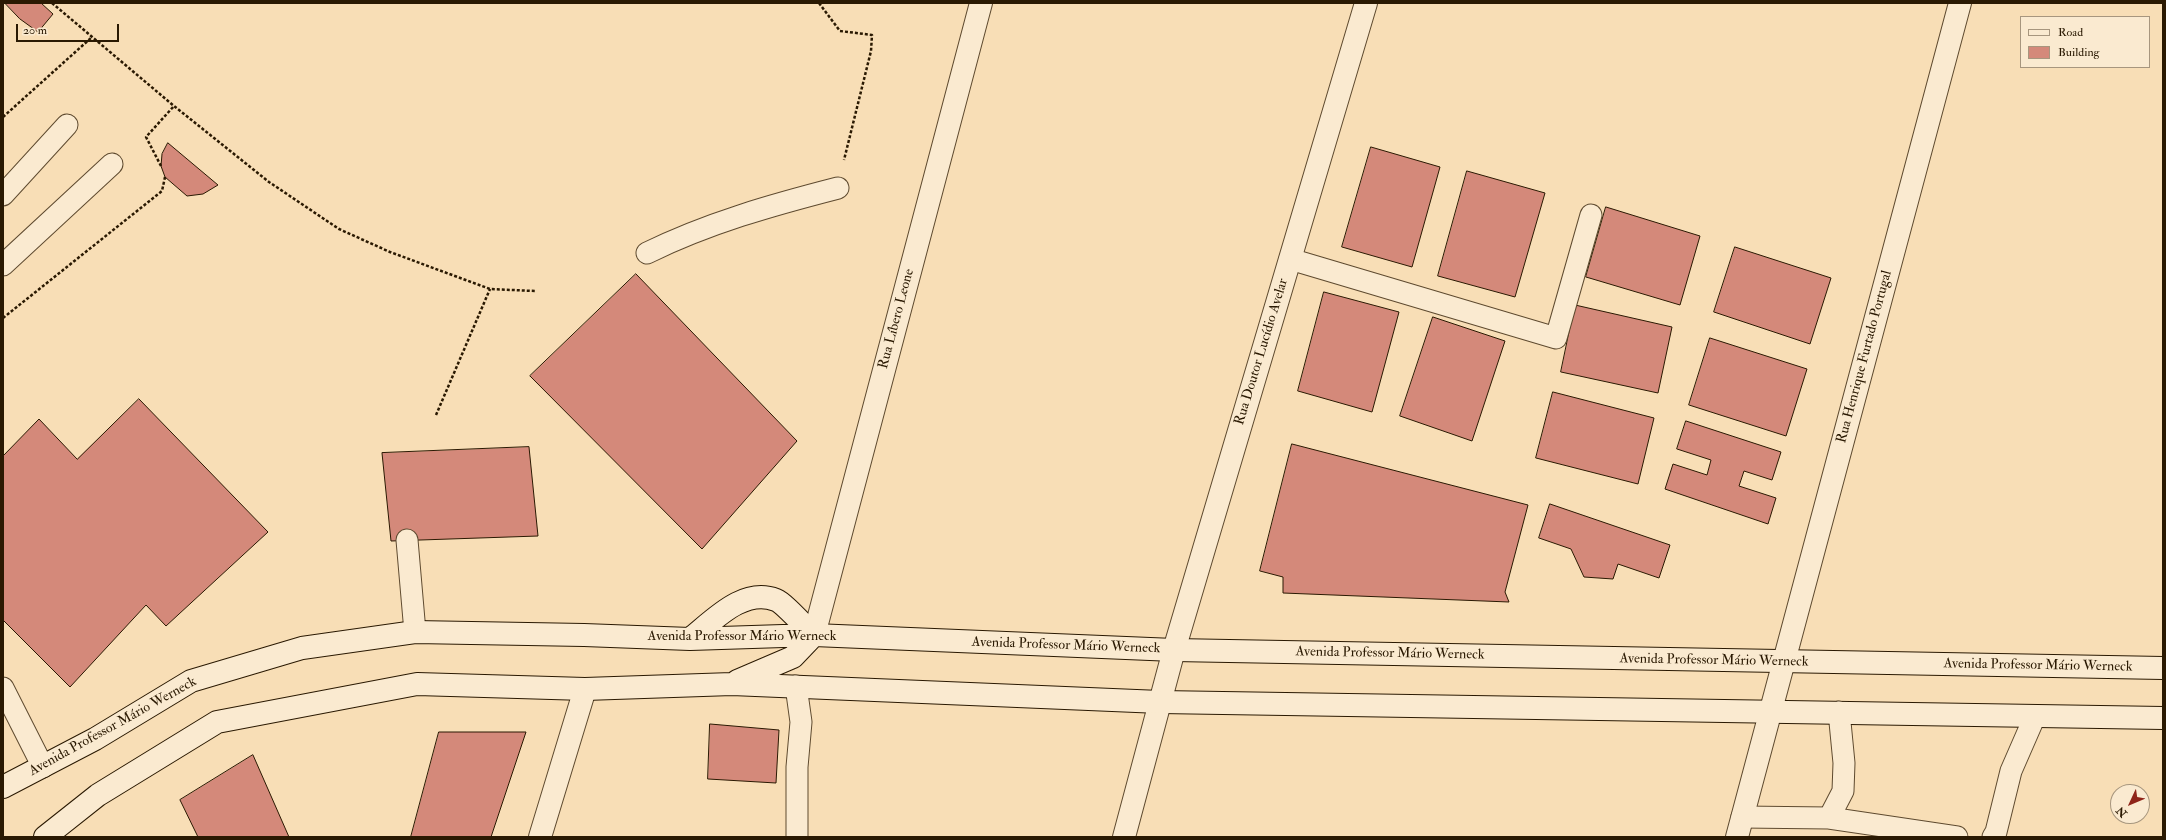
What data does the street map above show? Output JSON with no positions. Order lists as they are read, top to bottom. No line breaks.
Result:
{"streets":{"main road":["Rua Líbero Leone","Rua Doutor Lucídio Avelar","Rua Henrique Furtado Portugal","Avenida Professor Mário Werneck"]},"crossings":[["Rua Líbero Leone","Avenida Professor Mário Werneck"],["Rua Doutor Lucídio Avelar","Avenida Professor Mário Werneck"],["Rua Henrique Furtado Portugal","Avenida Professor Mário Werneck"]],"legend":["Road","Building"],"scale_bar":"20 m","north":"bottom left"}
